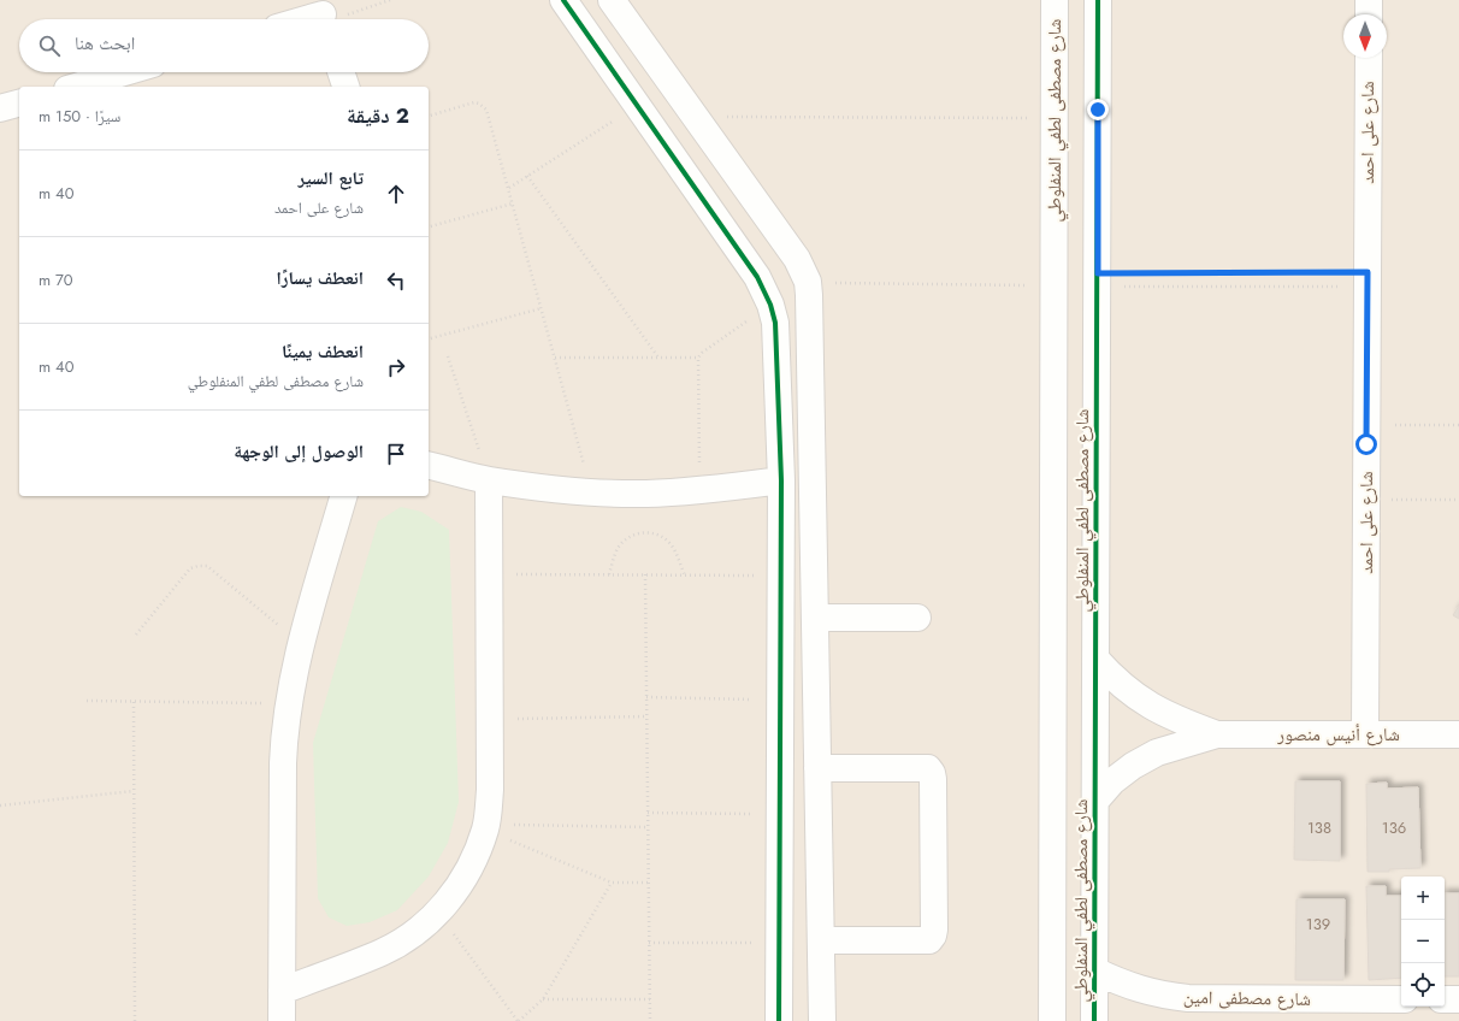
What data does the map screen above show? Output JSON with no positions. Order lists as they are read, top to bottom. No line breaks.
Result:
{"streets":{"street":["شارع مصطفى لطفي المنفلوطي","شارع على احمد","شارع أنيس منصور","شارع مصطفى امين"]},"crossings":[["شارع مصطفى لطفي المنفلوطي","شارع أنيس منصور"],["شارع مصطفى لطفي المنفلوطي","شارع مصطفى امين"],["شارع على احمد","شارع أنيس منصور"]],"house_numbers":["138","136","139"],"north":"bottom","page":{"search":"ابحث هنا","heading":["2 دقيقة","سيرًا · 150 m"],"list":[["تابع السير","شارع على احمد","40 m"],["انعطف يسارًا","70 m"],["انعطف يمينًا","شارع مصطفى لطفي المنفلوطي","40 m"],"الوصول إلى الوجهة"],"map_buttons":["+","−"]}}
